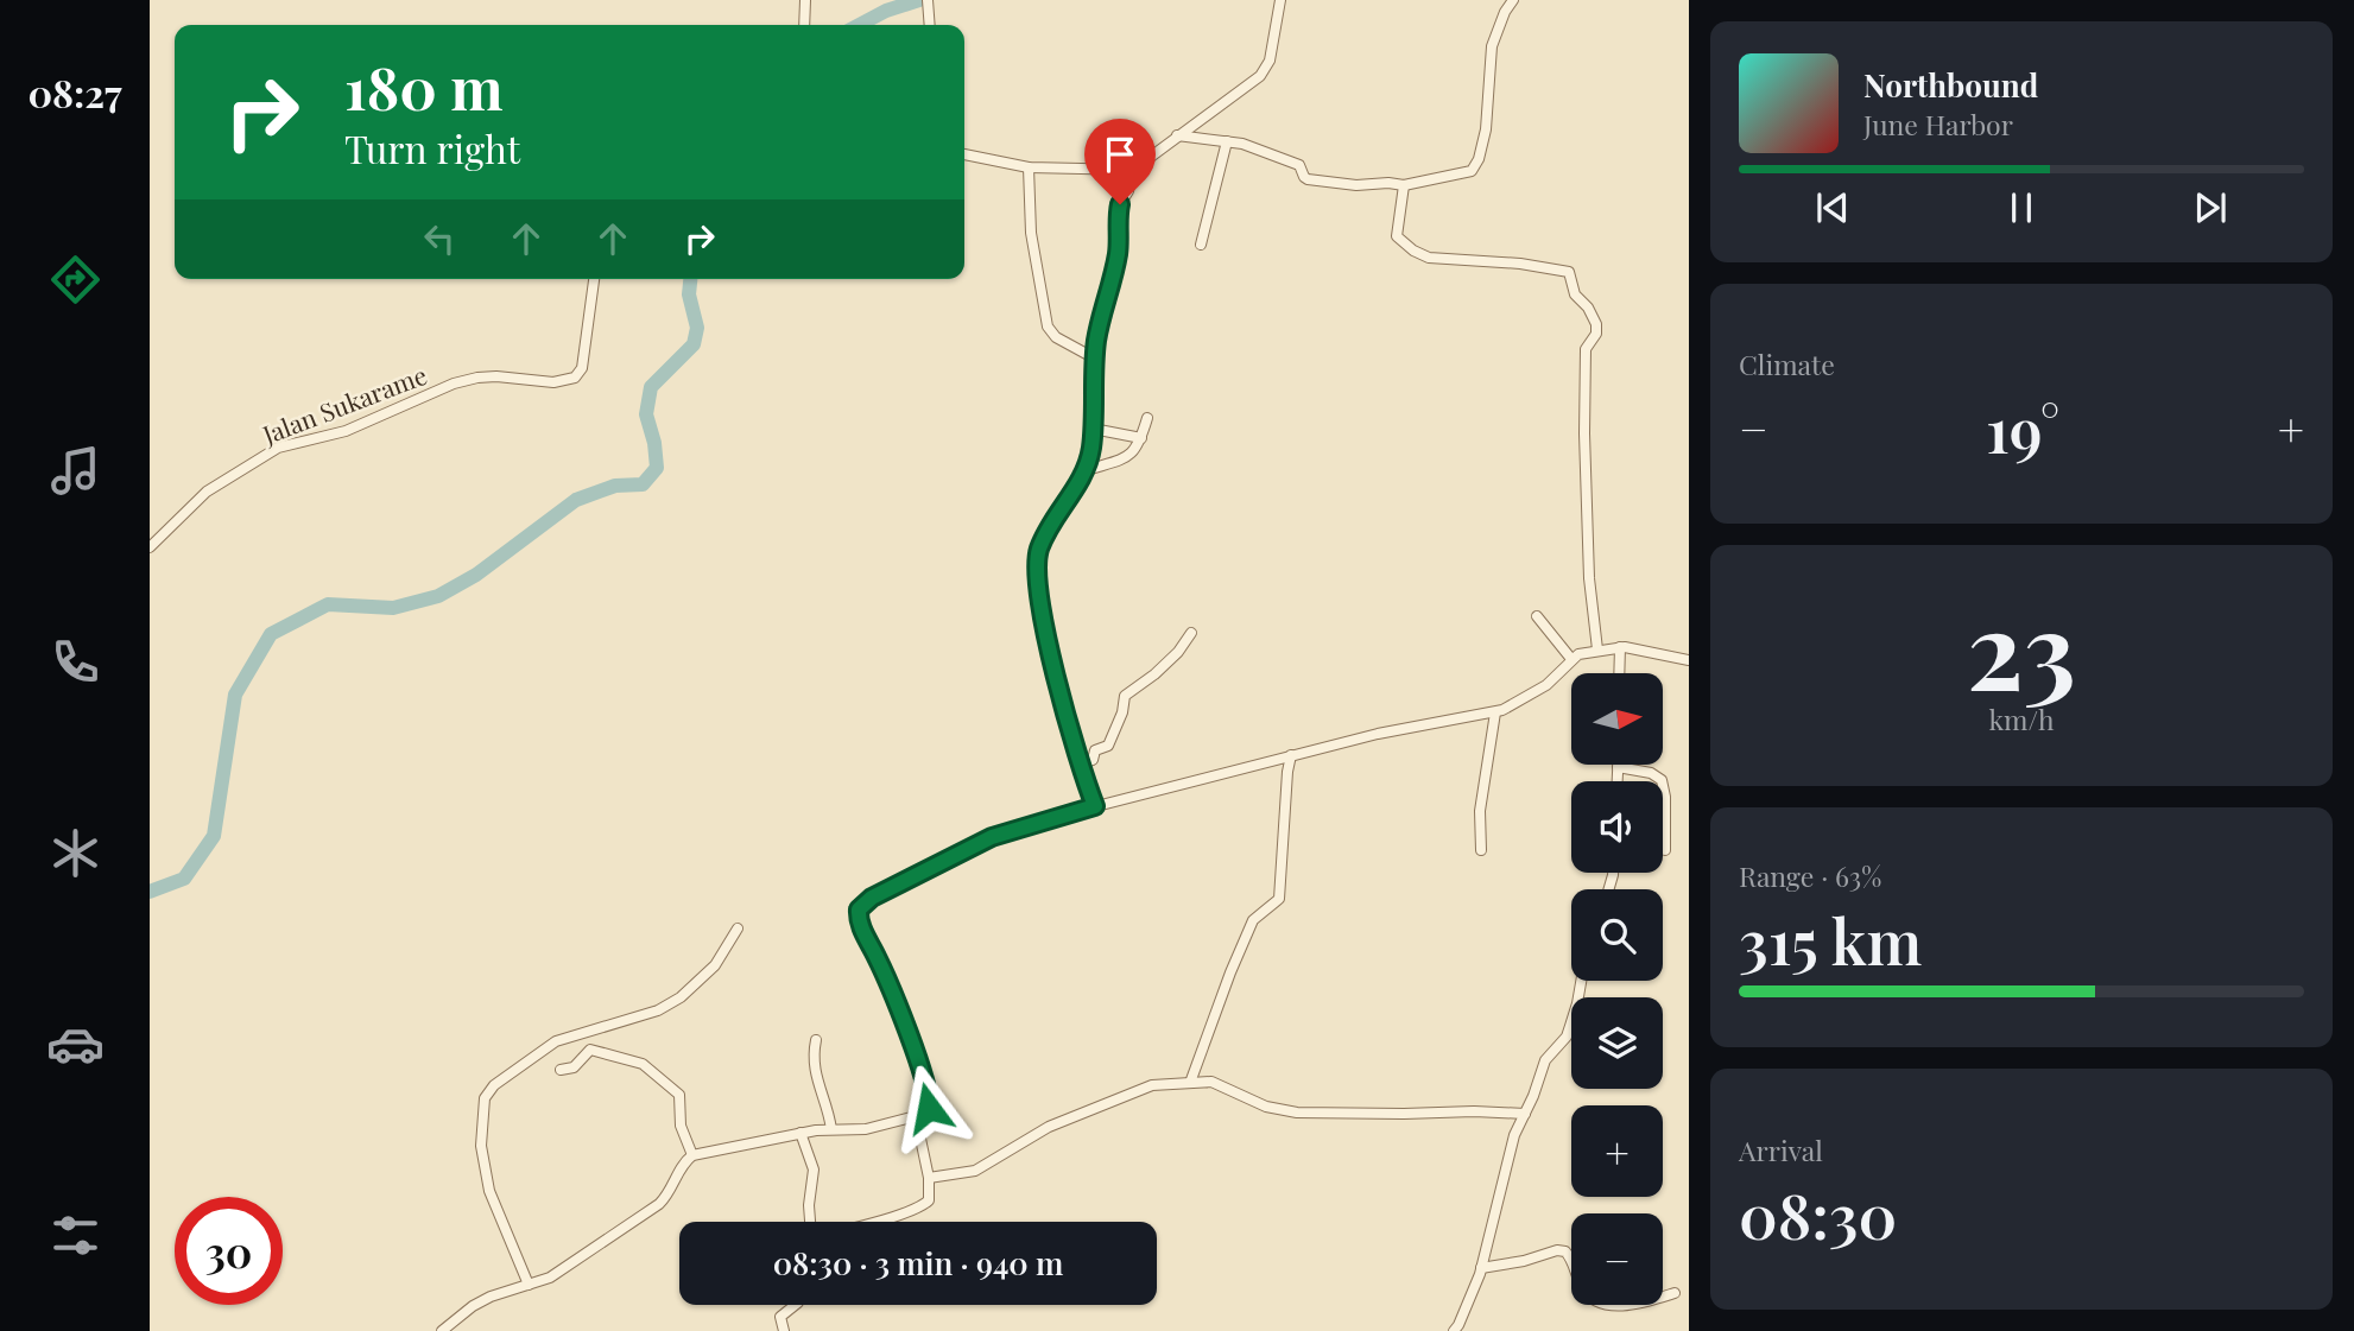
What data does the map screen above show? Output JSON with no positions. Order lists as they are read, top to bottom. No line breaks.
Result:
{"streets":{"street":["Jalan Sukarame"]},"north":"right","page":{"tabs":"08:27","turn":["180 m","Turn right"],"song":["Northbound","June Harbor"],"tile":["Climate",["23","km/h"],["Range · 63%","315 km"],["Arrival","08:30"]],"heat":["−","19°","+"],"map_buttons":["+","−"],"limit":"30","trip":"08:30 · 3 min · 940 m"}}
